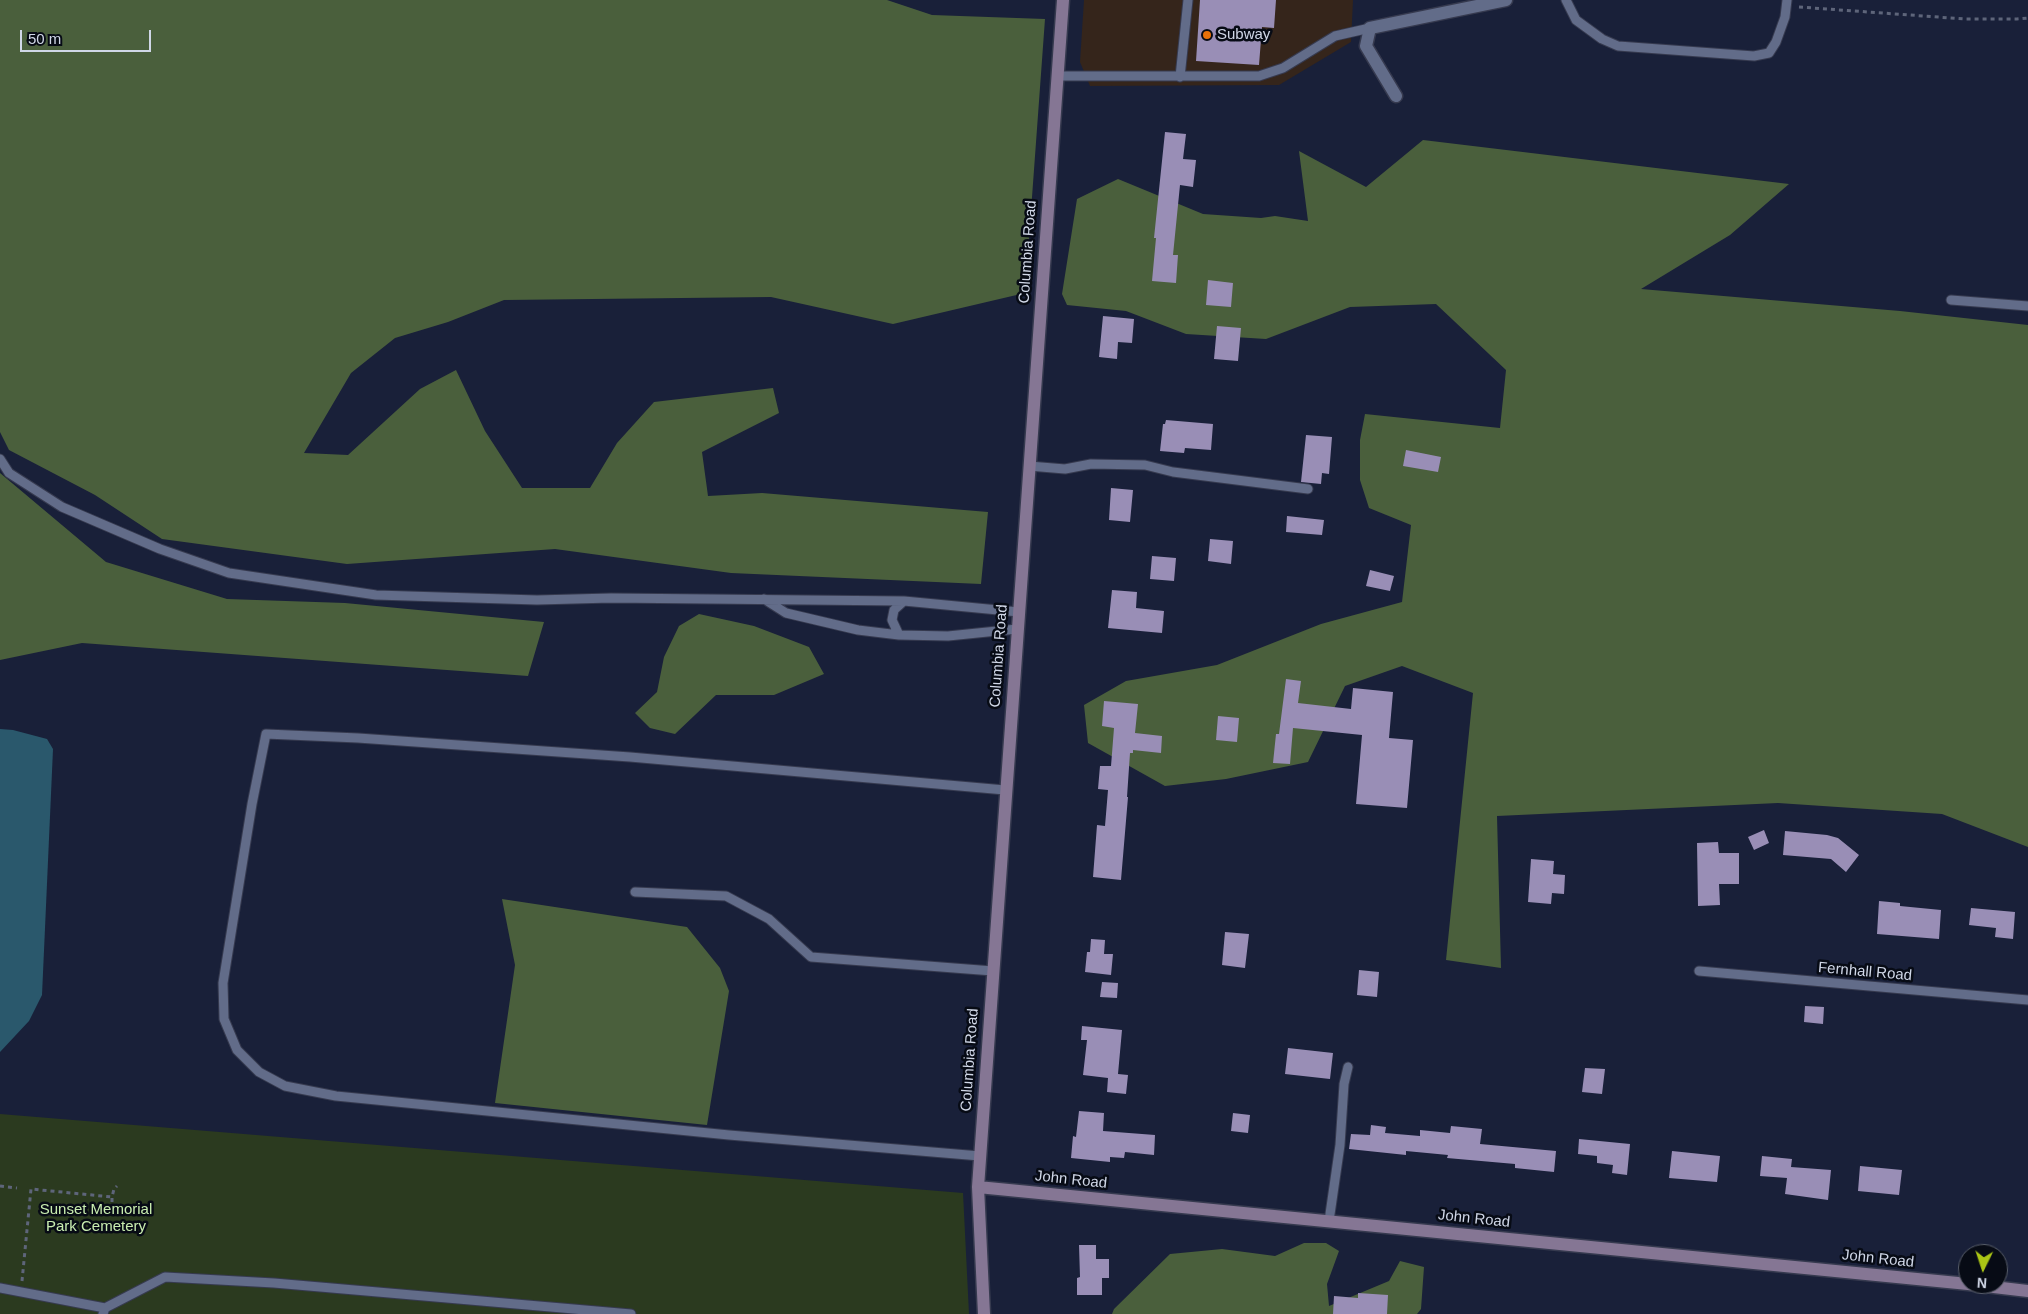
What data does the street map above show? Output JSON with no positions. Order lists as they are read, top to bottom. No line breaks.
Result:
{"streets":{"main road":["Columbia Road","John Road"],"lane":["Fernhall Road"]},"crossings":[["Columbia Road","John Road"]],"parks":["Sunset Memorial Park Cemetery"],"places":["Subway"],"scale_bar":"50 m","north":"bottom"}
